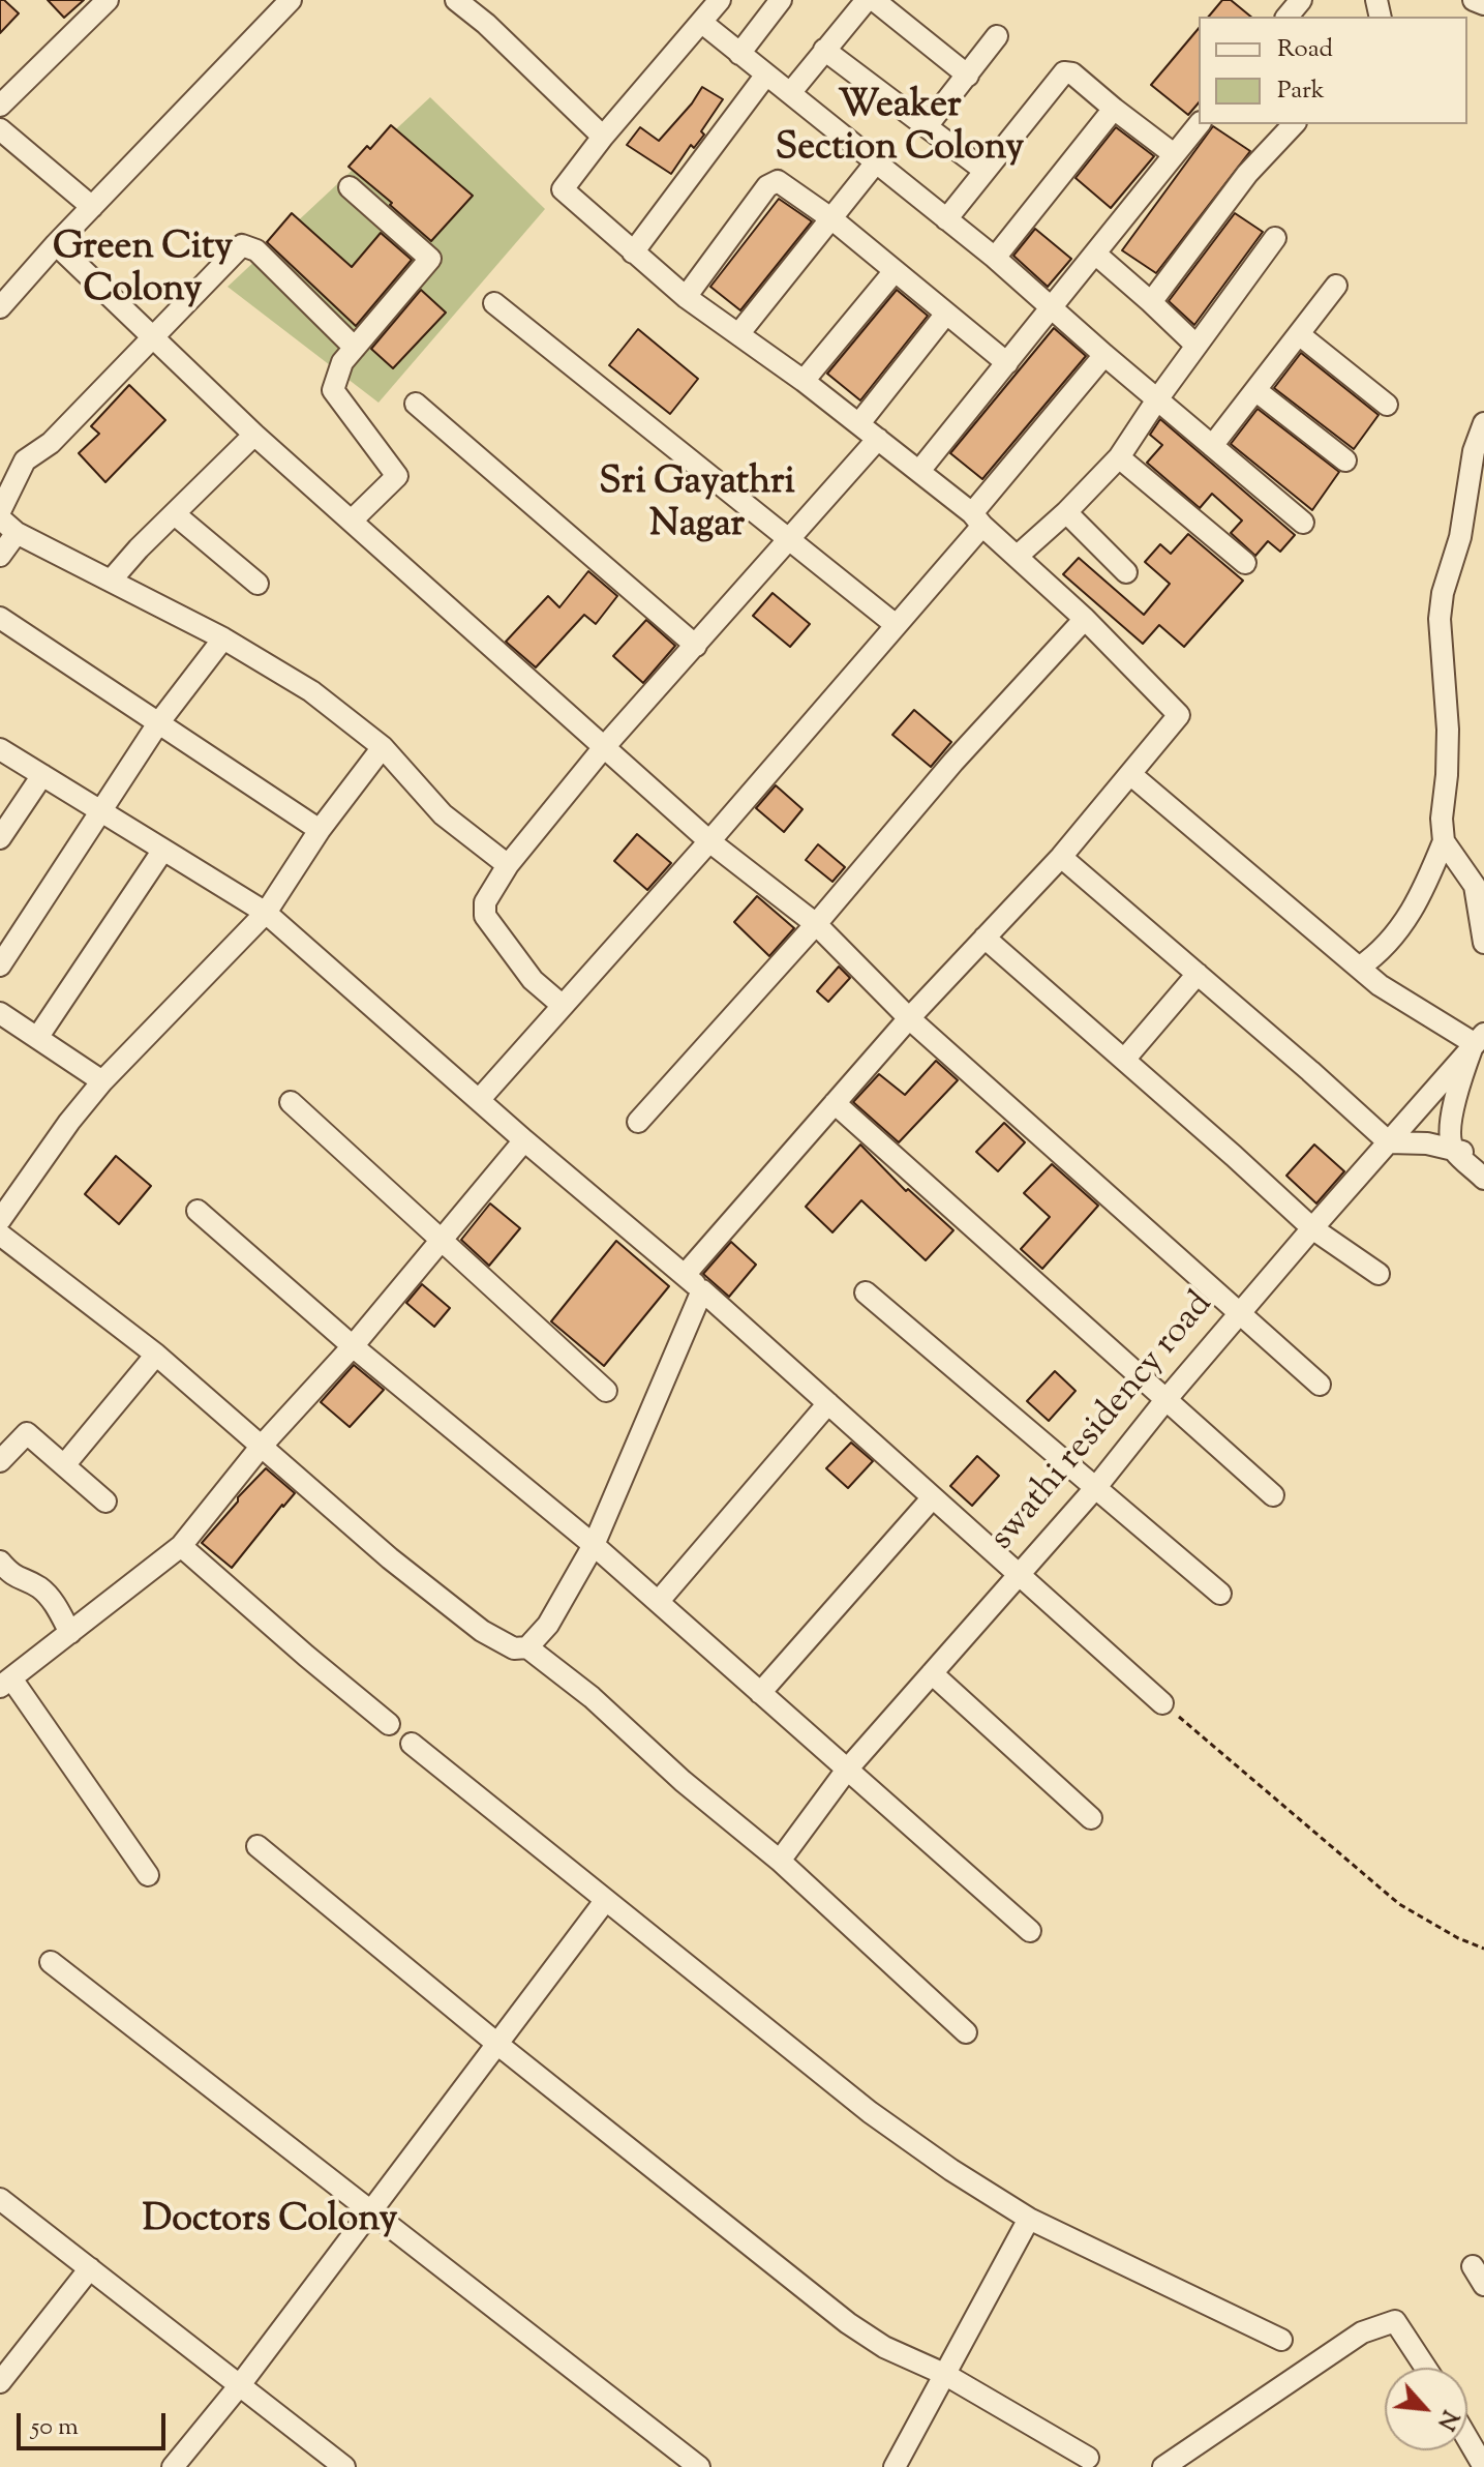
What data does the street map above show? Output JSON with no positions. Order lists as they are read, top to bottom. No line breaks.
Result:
{"streets":{"street":["swathi residency road"]},"districts":["Weaker Section Colony","Green City Colony","Sri Gayathri Nagar","Doctors Colony"],"legend":["Road","Park"],"scale_bar":"50 m","north":"bottom right"}
